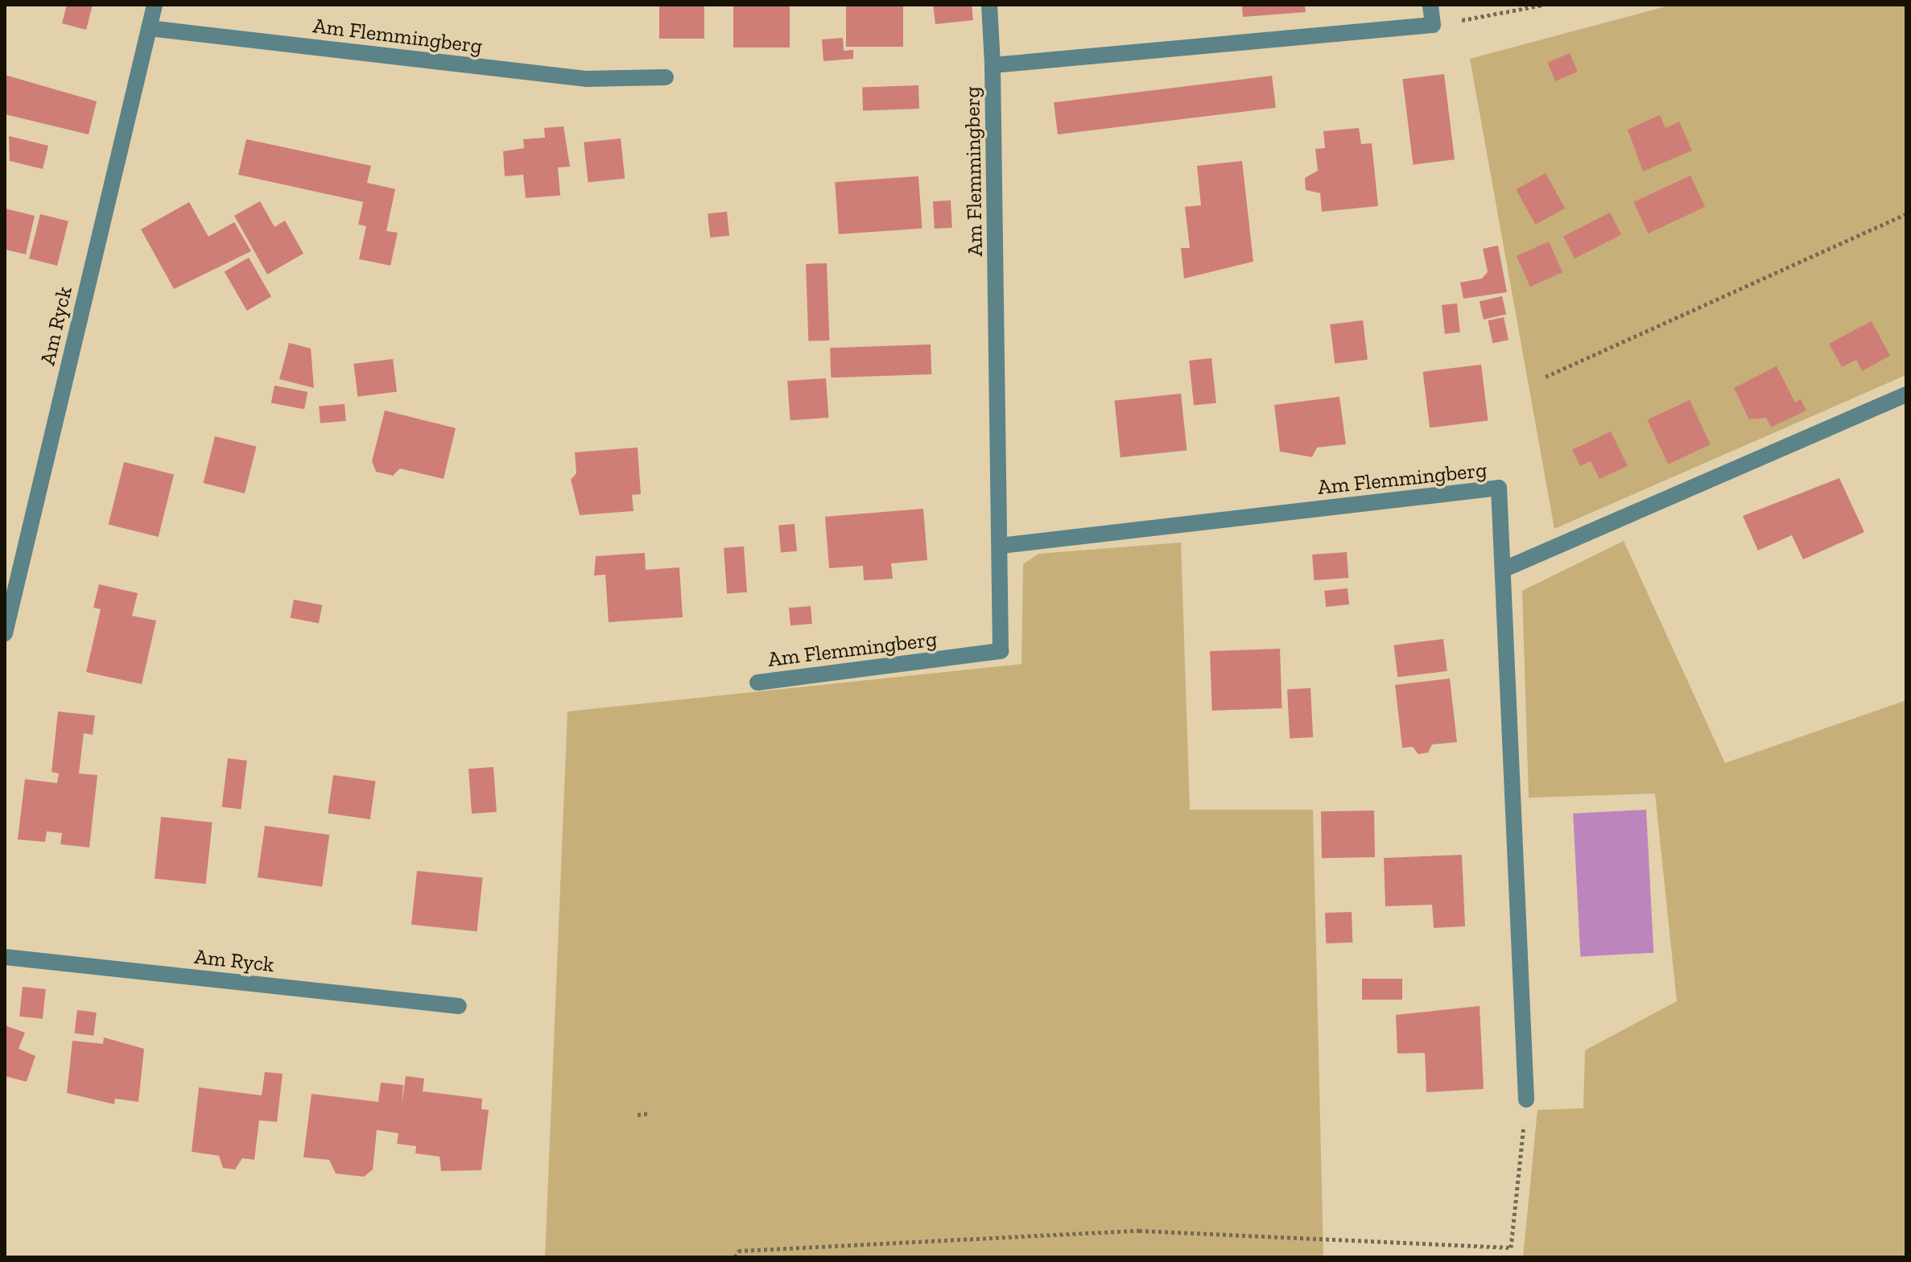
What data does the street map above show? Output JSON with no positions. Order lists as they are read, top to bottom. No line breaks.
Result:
{"streets":{"street":["Am Flemmingberg","Am Ryck"]},"crossings":[["Am Flemmingberg","Am Ryck"]]}
